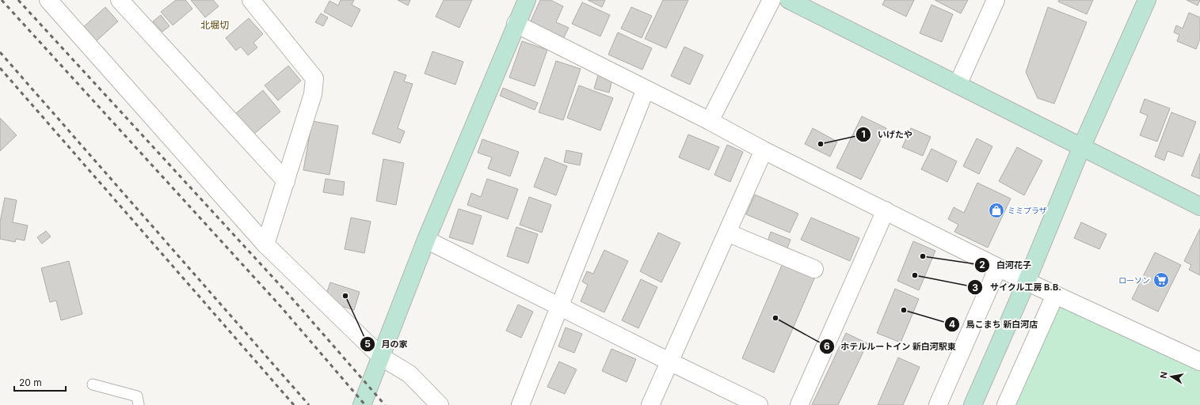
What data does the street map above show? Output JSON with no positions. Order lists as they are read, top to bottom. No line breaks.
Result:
{"districts":["北堀切"],"places":{"other":["いげたや","白河花子","サイクル工房 B.B.","月の家","鳥こまち 新白河店","ホテルルートイン 新白河駅東"],"shop":["ミミプラザ"],"supermarket":["ローソン"]},"scale_bar":"20 m","north":"left"}
